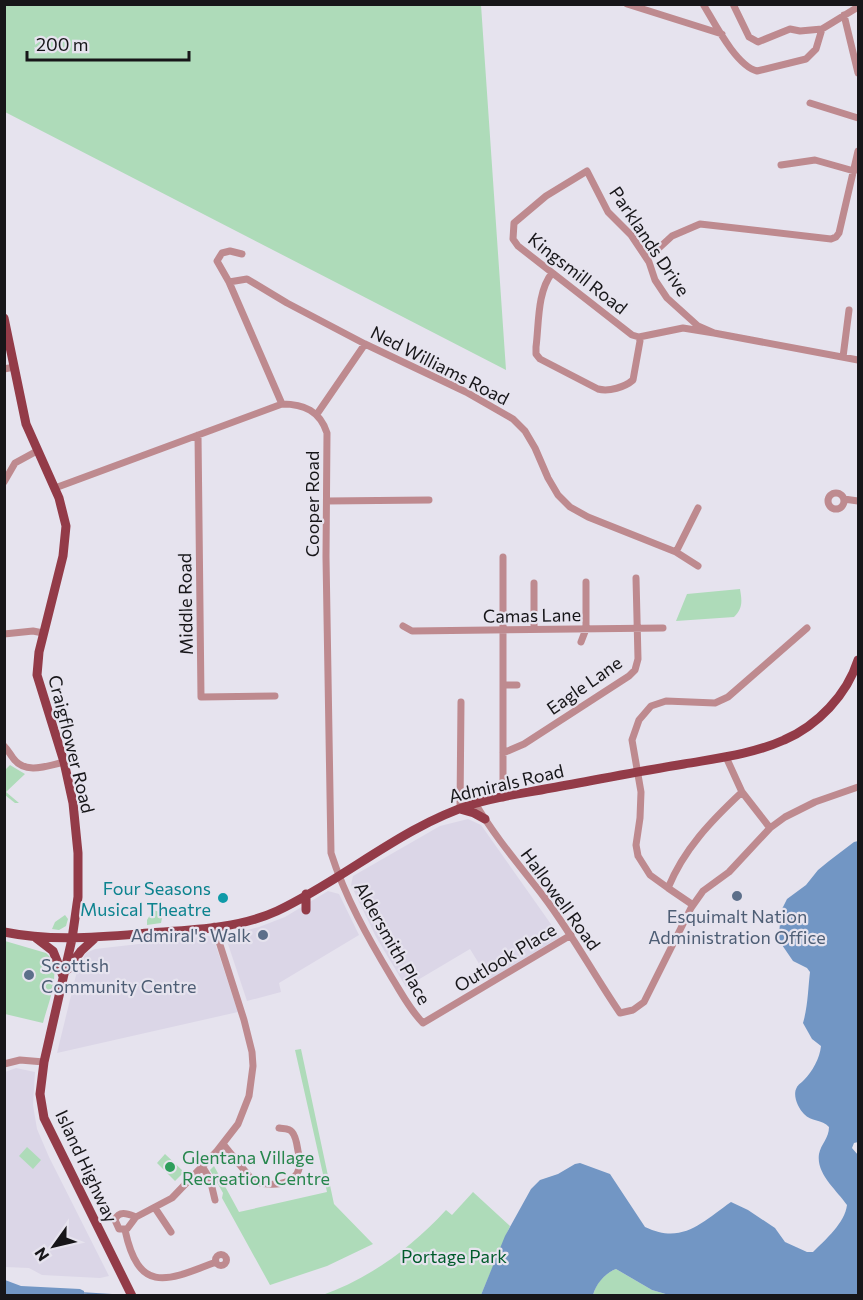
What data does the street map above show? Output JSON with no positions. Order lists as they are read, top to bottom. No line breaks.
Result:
{"streets":{"main road":["Craigflower Road","Admirals Road","Island Highway"],"street":["Parklands Drive","Kingsmill Road","Ned Williams Road","Cooper Road","Middle Road","Camas Lane","Eagle Lane","Hallowell Road","Aldersmith Place","Outlook Place"]},"crossings":[["Parklands Drive","Kingsmill Road"],["Cooper Road","Admirals Road"],["Cooper Road","Aldersmith Place"],["Camas Lane","Eagle Lane"],["Craigflower Road","Admirals Road"],["Craigflower Road","Island Highway"],["Admirals Road","Hallowell Road"],["Admirals Road","Aldersmith Place"],["Admirals Road","Island Highway"],["Hallowell Road","Outlook Place"],["Aldersmith Place","Outlook Place"]],"parks":["Portage Park"],"places":["Esquimalt Nation Administration Office","Four Seasons Musical Theatre","Admiral's Walk","Scottish Community Centre","Glentana Village Recreation Centre"],"scale_bar":"200 m","north":"bottom left"}
